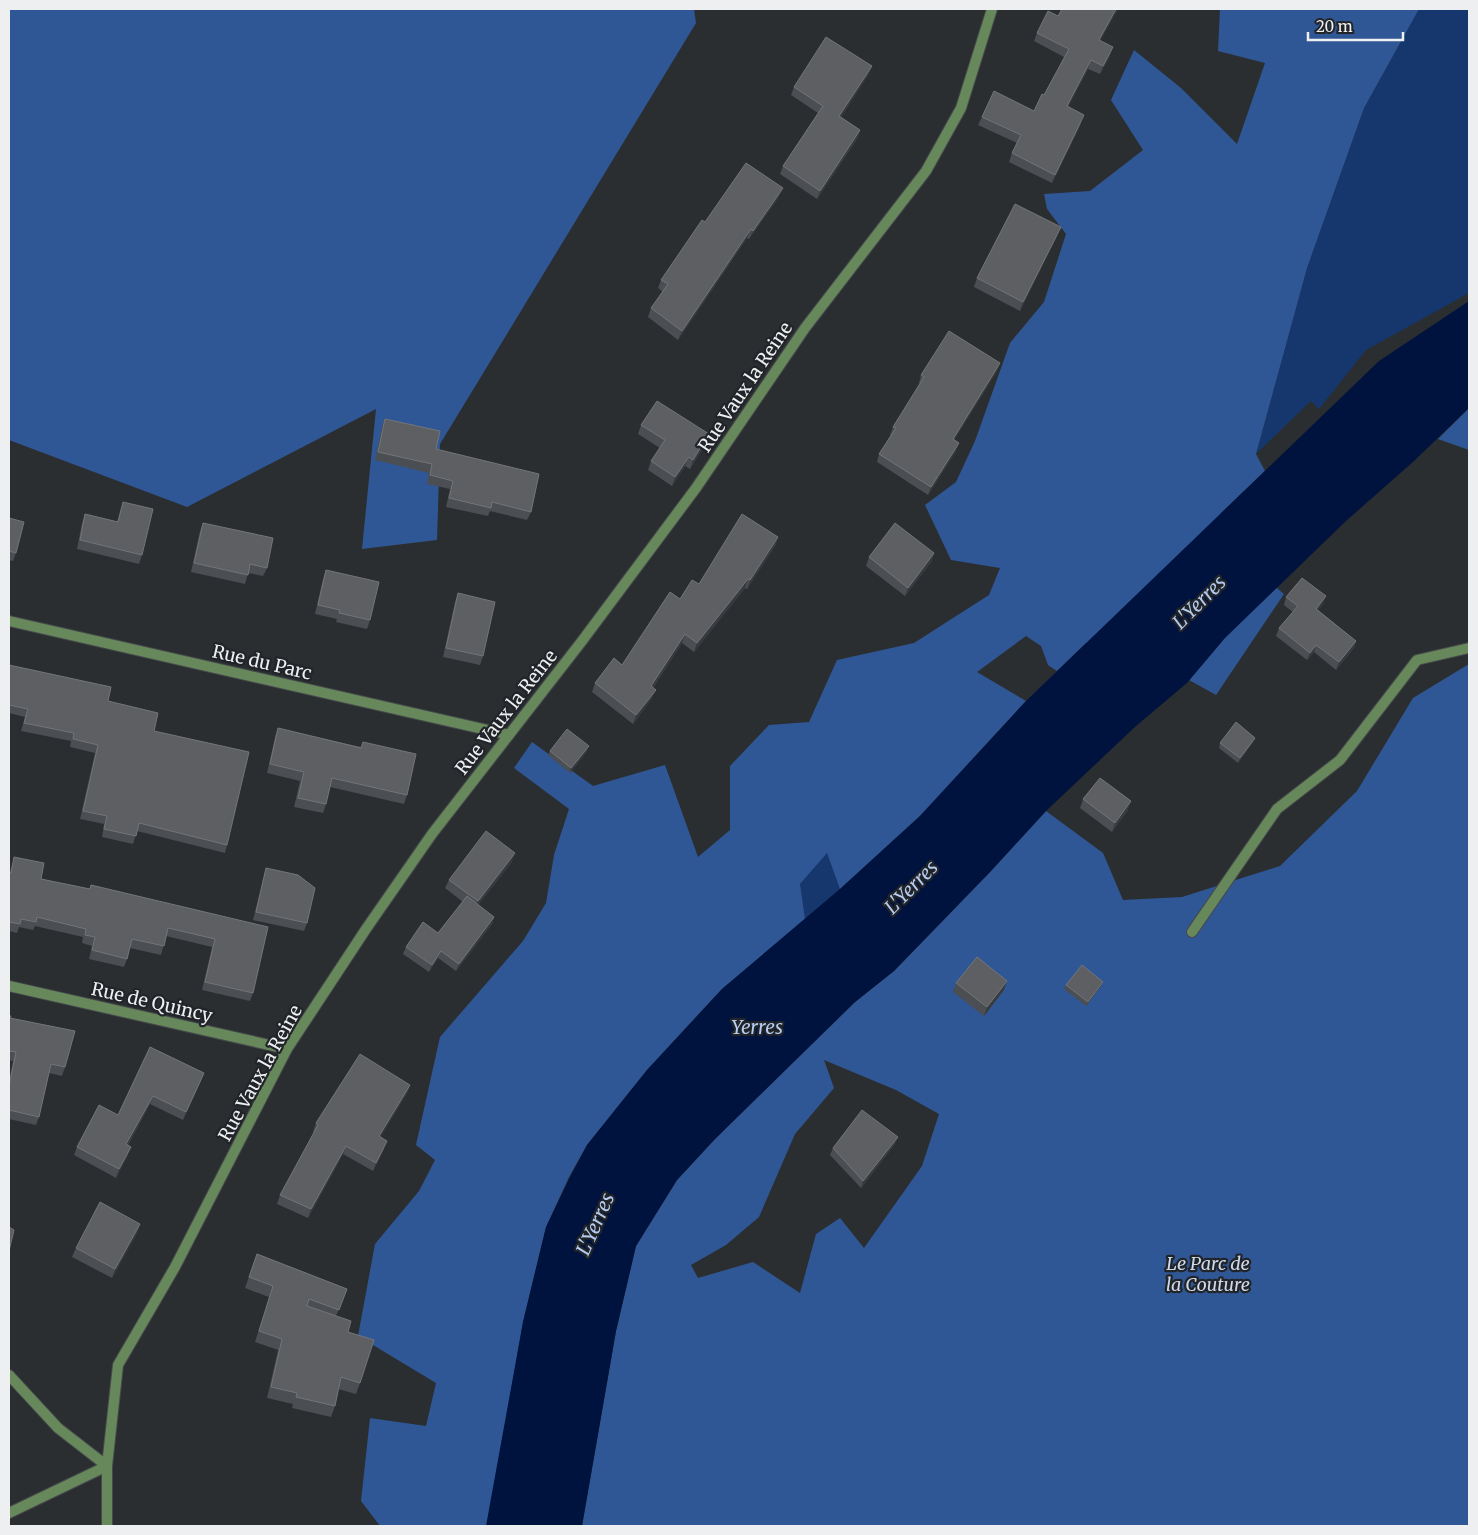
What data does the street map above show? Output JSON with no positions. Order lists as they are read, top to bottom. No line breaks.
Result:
{"streets":{"street":["Rue Vaux la Reine","Rue du Parc","Rue de Quincy"]},"crossings":[["Rue Vaux la Reine","Rue du Parc"],["Rue Vaux la Reine","Rue de Quincy"]],"water":["L'Yerres","Yerres"],"parks":["Le Parc de la Couture"],"scale_bar":"20 m"}
